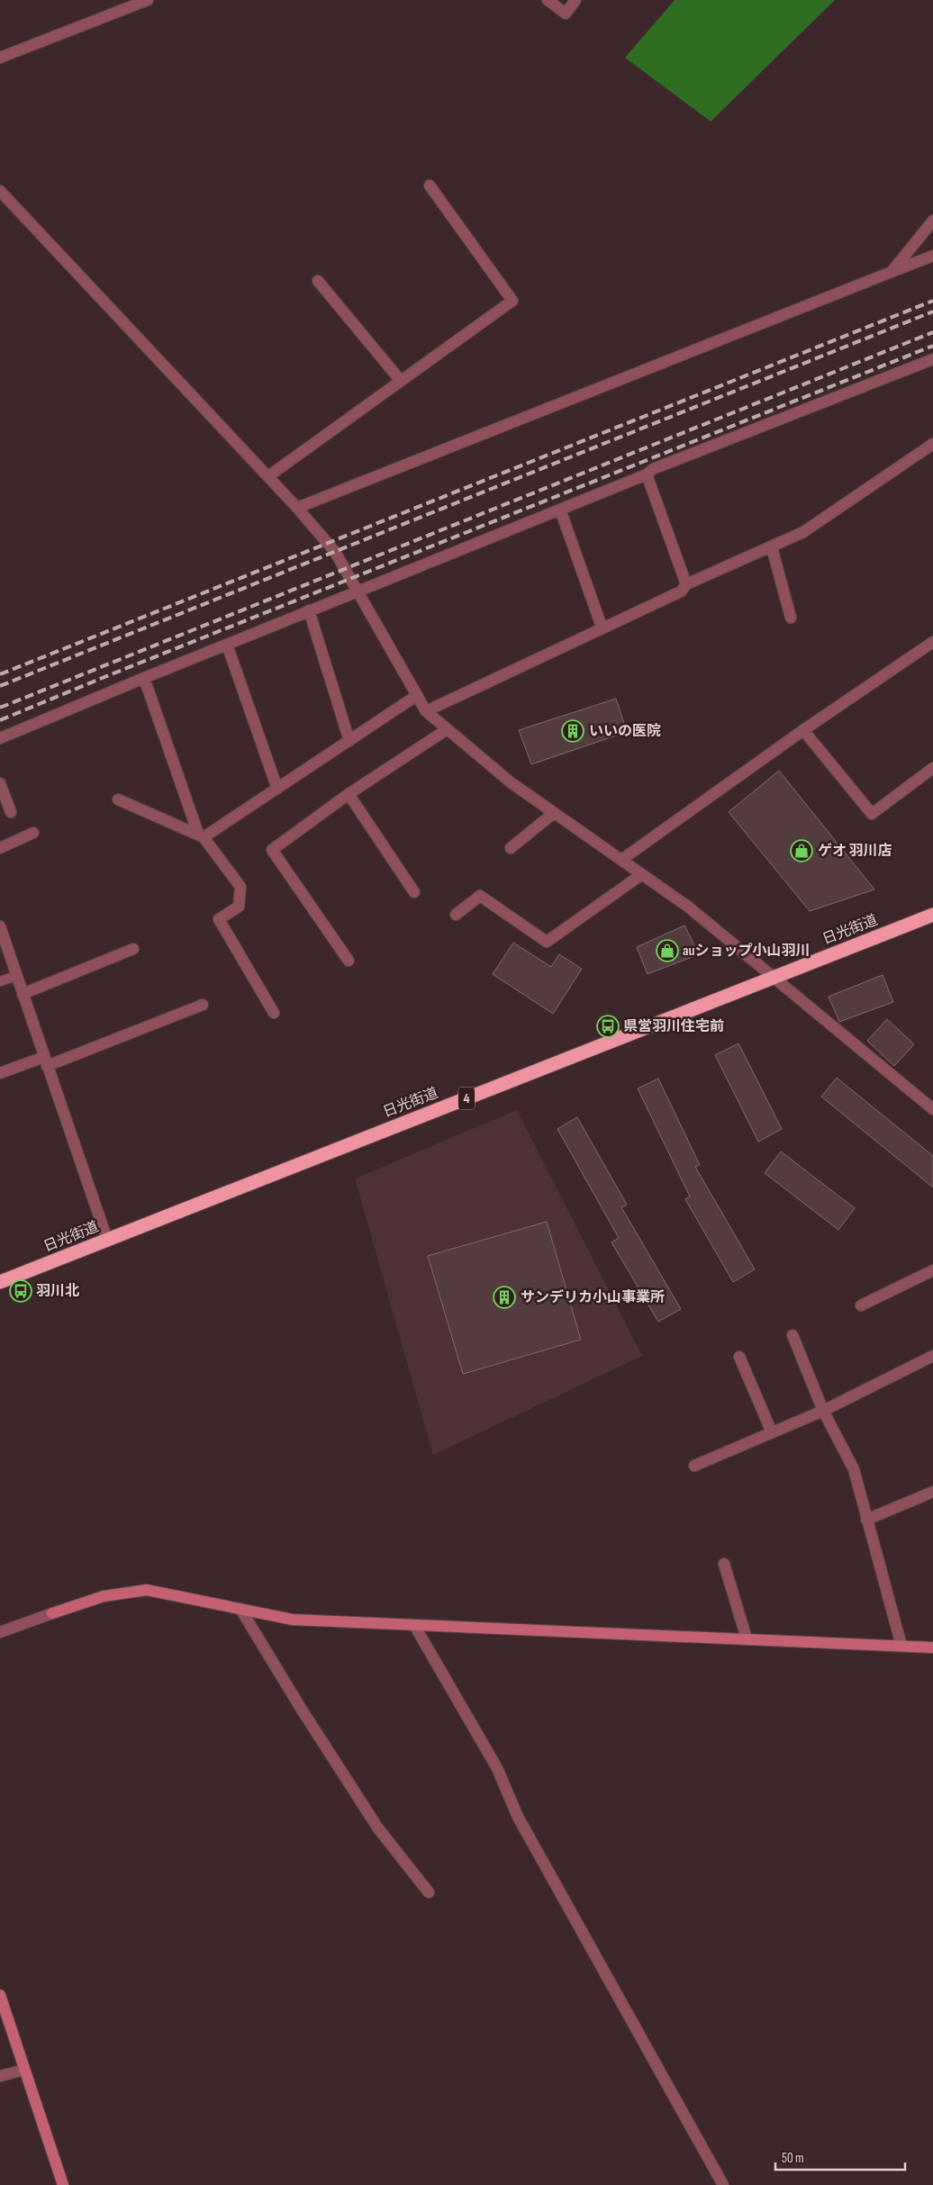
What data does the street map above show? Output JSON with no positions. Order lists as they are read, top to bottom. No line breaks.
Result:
{"streets":{"highway":["日光街道","4"]},"places":{"building":["いいの医院","サンデリカ小山事業所"],"shop":["ゲオ 羽川店","auショップ小山羽川"],"bus stop":["県営羽川住宅前","羽川北"]},"scale_bar":"50 m"}
